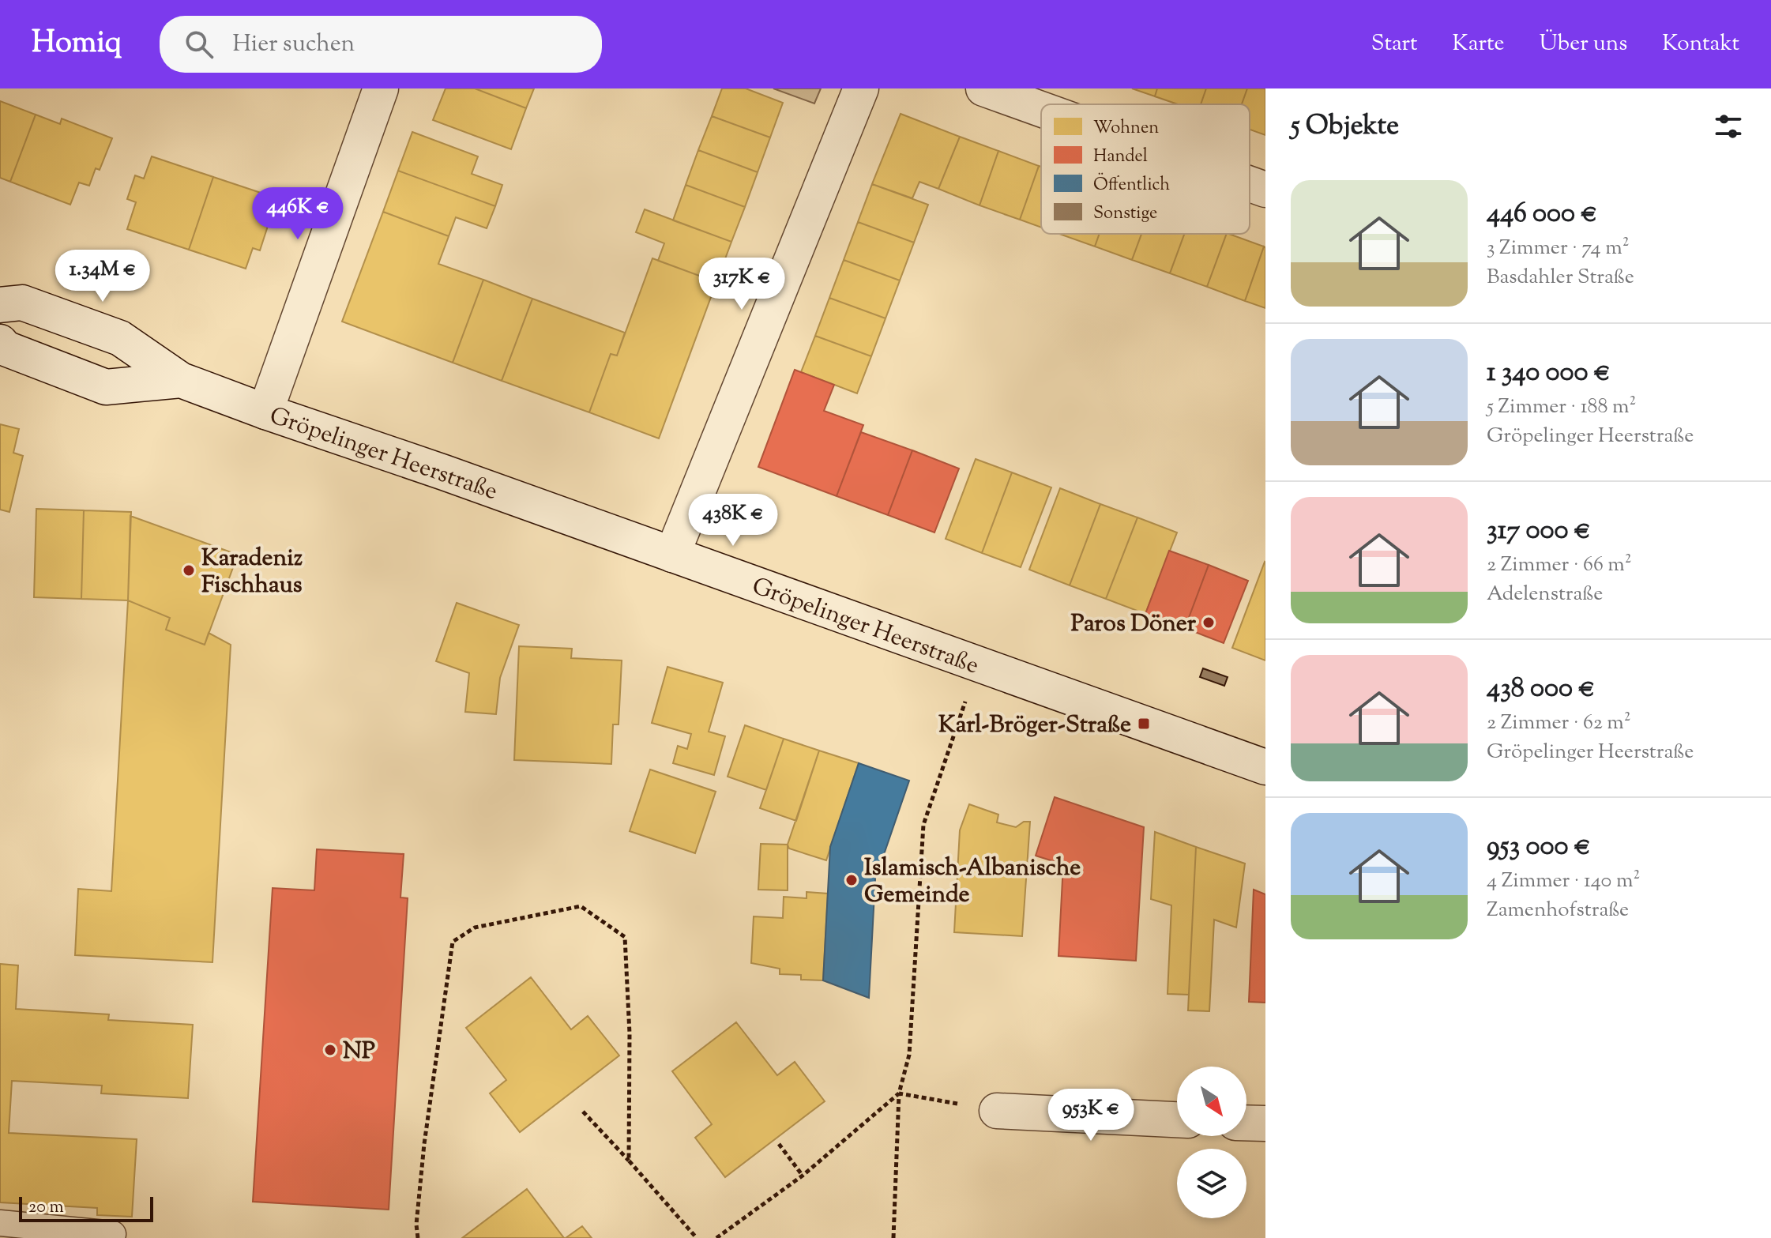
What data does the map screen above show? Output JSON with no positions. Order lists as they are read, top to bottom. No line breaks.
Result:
{"streets":{"main road":["Gröpelinger Heerstraße"]},"places":{"other":["Karadeniz Fischhaus","Paros Döner","Islamisch-Albanische Gemeinde","NP"],"transit":["Karl-Bröger-Straße"]},"legend":["Wohnen","Handel","Öffentlich","Sonstige"],"scale_bar":"20 m","north":"bottom right","page":{"header":"Homiq","search":"Hier suchen","nav":["Start","Karte","Über uns","Kontakt"],"heading":"5 Objekte","list":[{"name":"446 000 €","note":"3 Zimmer · 74 m² · Basdahler Straße"},{"name":"1 340 000 €","note":"5 Zimmer · 188 m² · Gröpelinger Heerstraße"},{"name":"317 000 €","note":"2 Zimmer · 66 m² · Adelenstraße"},{"name":"438 000 €","note":"2 Zimmer · 62 m² · Gröpelinger Heerstraße"},{"name":"953 000 €","note":"4 Zimmer · 140 m² · Zamenhofstraße"}],"price":["446K €","1.34M €","317K €","438K €","953K €"],"scale":"20 m"}}
